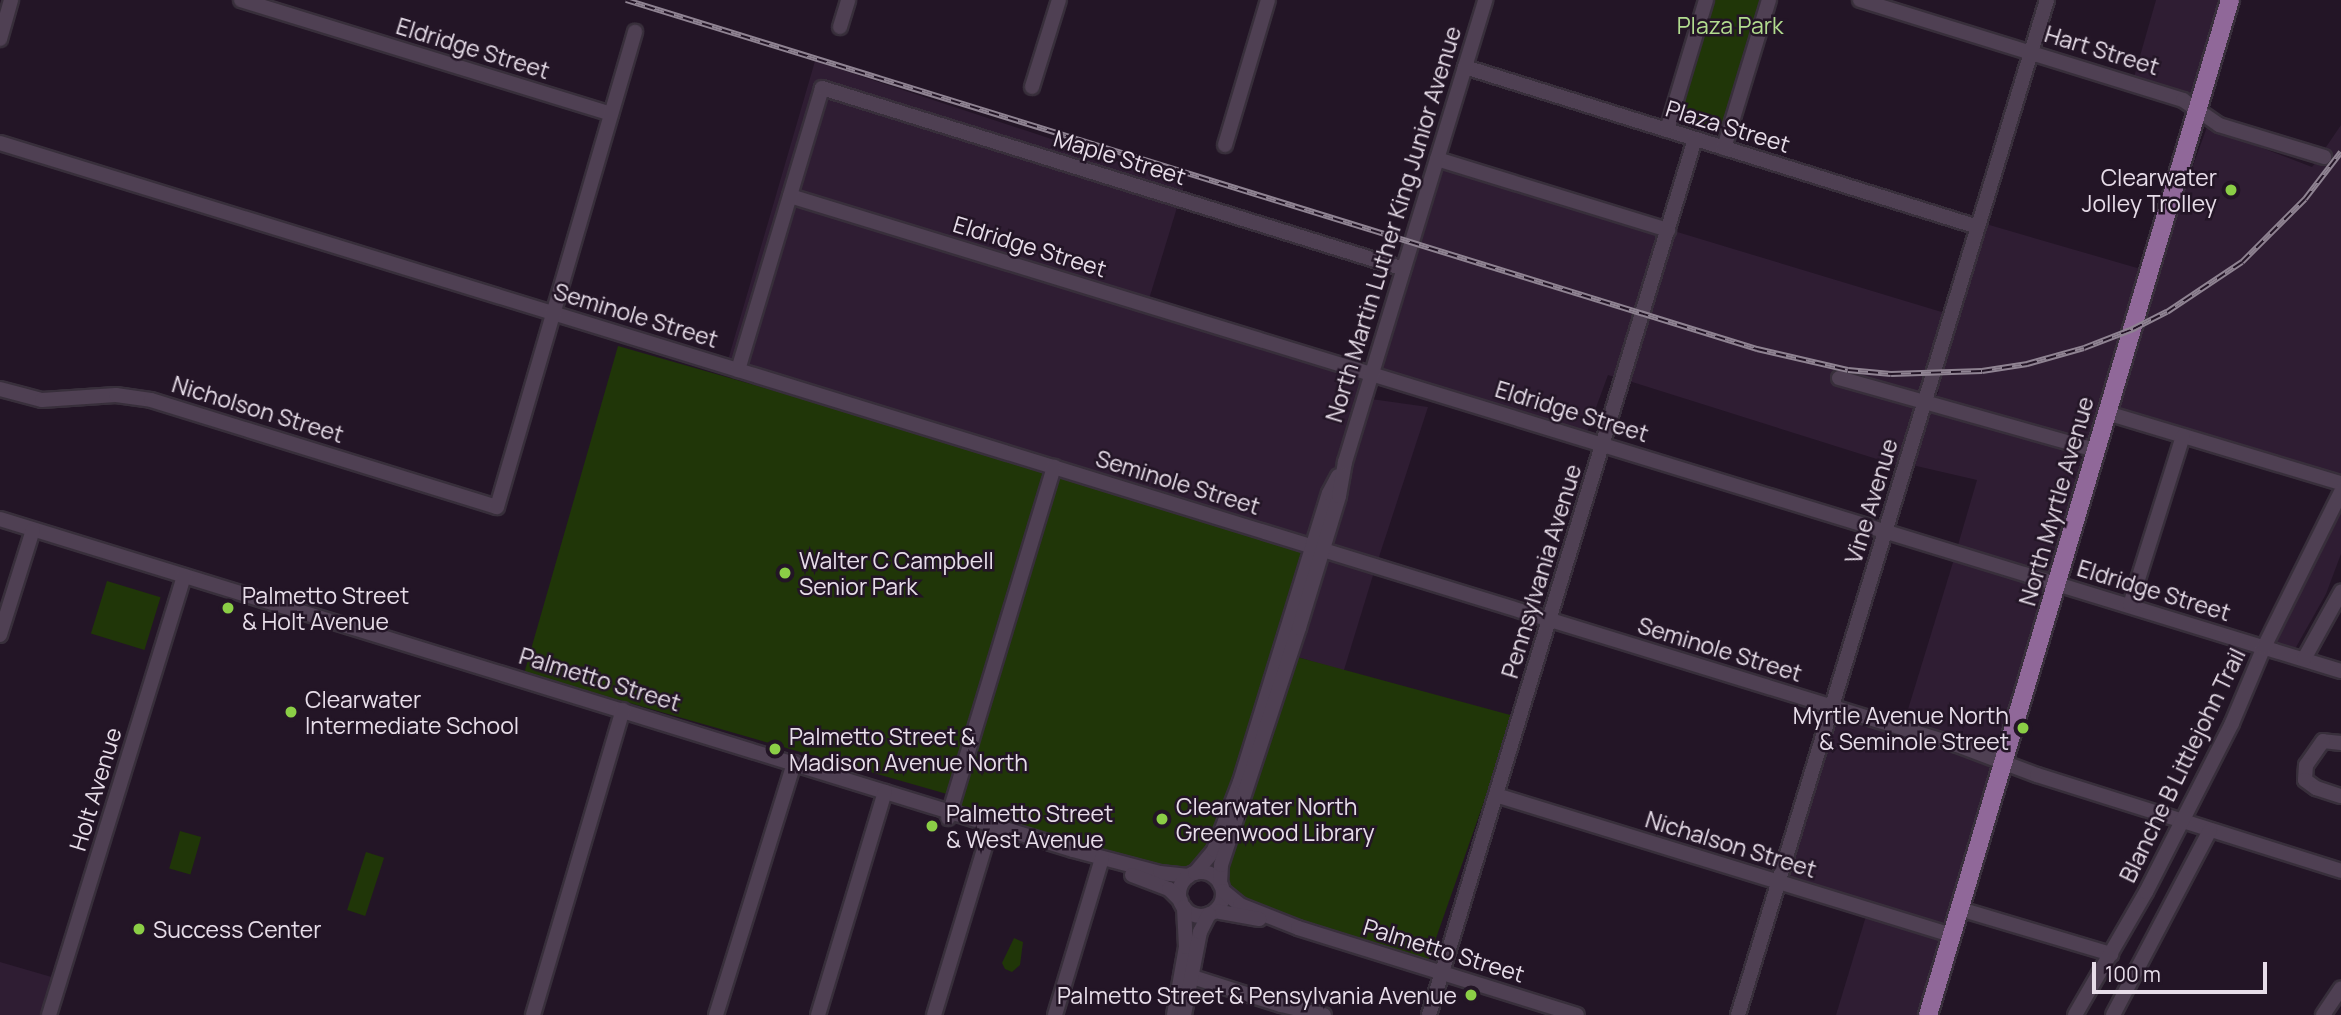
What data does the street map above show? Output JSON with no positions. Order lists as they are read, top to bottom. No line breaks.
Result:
{"streets":{"main road":["North Myrtle Avenue"],"street":["Eldridge Street","Hart Street","Plaza Street","Maple Street","North Martin Luther King Junior Avenue","Seminole Street","Nicholson Street","Vine Avenue","Pennsylvania Avenue","Palmetto Street","Blanche B Littlejohn Trail","Holt Avenue","Nichalson Street"]},"crossings":[["Eldridge Street","Maple Street"],["Eldridge Street","North Martin Luther King Junior Avenue"],["Eldridge Street","Vine Avenue"],["Eldridge Street","North Myrtle Avenue"],["Eldridge Street","Pennsylvania Avenue"],["Eldridge Street","Blanche B Littlejohn Trail"],["Hart Street","Vine Avenue"],["Hart Street","North Myrtle Avenue"],["Plaza Street","North Martin Luther King Junior Avenue"],["Plaza Street","Vine Avenue"],["Plaza Street","Pennsylvania Avenue"],["Maple Street","North Martin Luther King Junior Avenue"],["North Martin Luther King Junior Avenue","Seminole Street"],["North Martin Luther King Junior Avenue","Palmetto Street"],["Seminole Street","Nicholson Street"],["Seminole Street","Vine Avenue"],["Seminole Street","North Myrtle Avenue"],["Seminole Street","Pennsylvania Avenue"],["Seminole Street","Blanche B Littlejohn Trail"],["Vine Avenue","Nichalson Street"],["North Myrtle Avenue","Nichalson Street"],["Pennsylvania Avenue","Palmetto Street"],["Pennsylvania Avenue","Nichalson Street"],["Palmetto Street","Holt Avenue"]],"parks":["Plaza Park"],"places":["Clearwater Jolley Trolley","Walter C Campbell Senior Park","Palmetto Street & Holt Avenue","Clearwater Intermediate School","Myrtle Avenue North & Seminole Street","Palmetto Street & Madison Avenue North","Clearwater North Greenwood Library","Palmetto Street & West Avenue","Success Center","Palmetto Street & Pensylvania Avenue"],"scale_bar":"100 m"}
